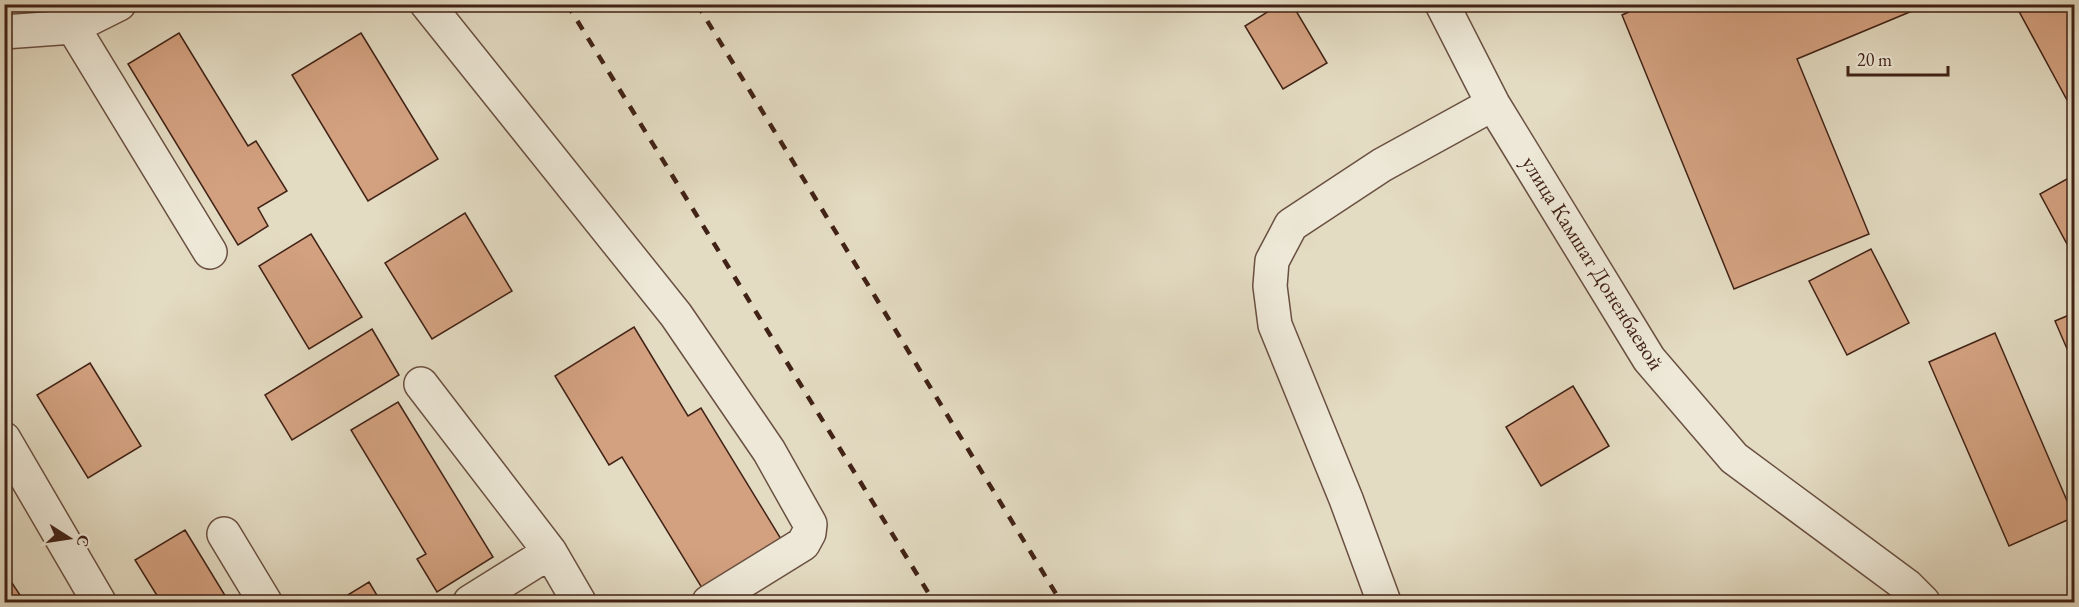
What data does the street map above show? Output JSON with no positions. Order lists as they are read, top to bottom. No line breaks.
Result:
{"streets":{"street":["улица Камшат Доненбаевой"]},"scale_bar":"20 m","north":"right"}
